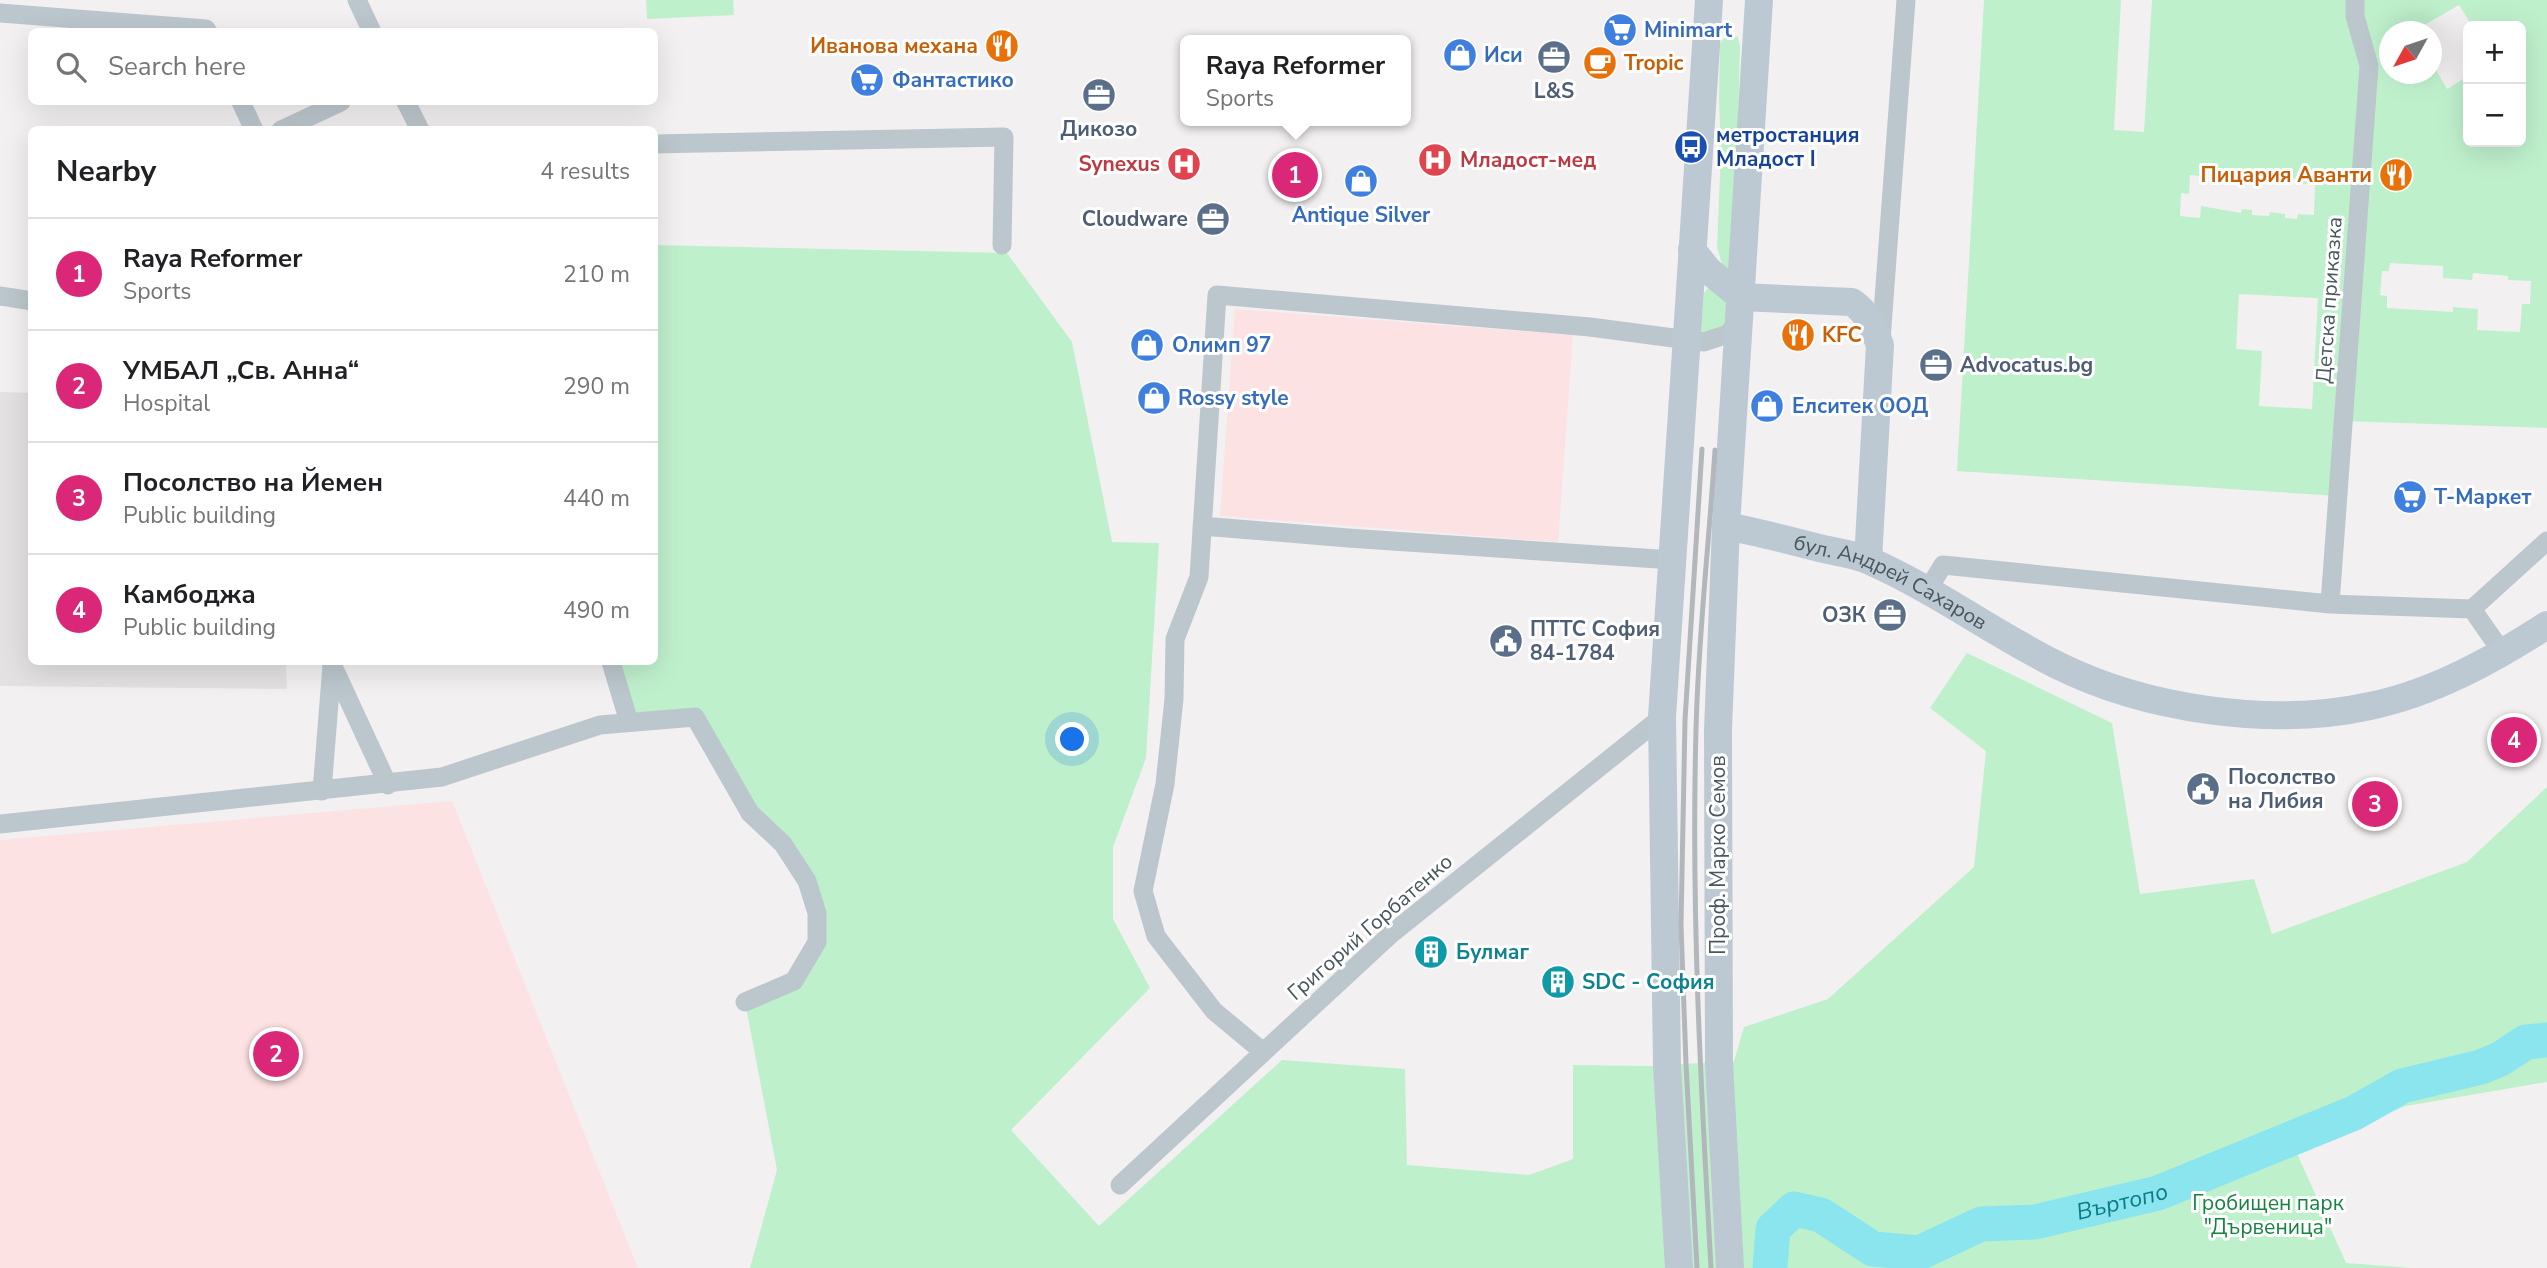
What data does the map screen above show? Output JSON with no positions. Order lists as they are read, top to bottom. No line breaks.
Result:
{"streets":{"main road":["бул. Андрей Сахаров","Проф. Марко Семов"],"street":["Детска приказка","Григорий Горбатенко"]},"crossings":[["бул. Андрей Сахаров","Проф. Марко Семов"]],"water":["Въртопо"],"parks":["Гробищен парк \"Дървеница\""],"places":{"supermarket":["Minimart","Фантастико","Т-Маркет"],"restaurant":["Иванова механа","Пицария Аванти","KFC"],"shop":["Иси","Antique Silver","Олимп 97","Rossy style","Елситек ООД"],"office":["L&S","Дикозо","Cloudware","Advocatus.bg","ОЗК"],"cafe":["Tropic"],"bus stop":["метростанция Младост I"],"hospital":["Младост-мед","Synexus"],"public building":["ПТТС София 84-1784","Посолство на Либия"],"building":["Булмаг","SDC - София"]},"north":"bottom left","page":{"map_buttons":["+","−"],"search":"Search here","popup":["Raya Reformer","Sports"],"heading":["Nearby","4 results"],"pins":["1","4","3","2"],"list":[{"mark":"1","name":"Raya Reformer","note":"Sports","value":"210 m"},{"mark":"2","name":"УМБАЛ „Св. Анна“","note":"Hospital","value":"290 m"},{"mark":"3","name":"Посолство на Йемен","note":"Public building","value":"440 m"},{"mark":"4","name":"Камбоджа","note":"Public building","value":"490 m"}]}}
